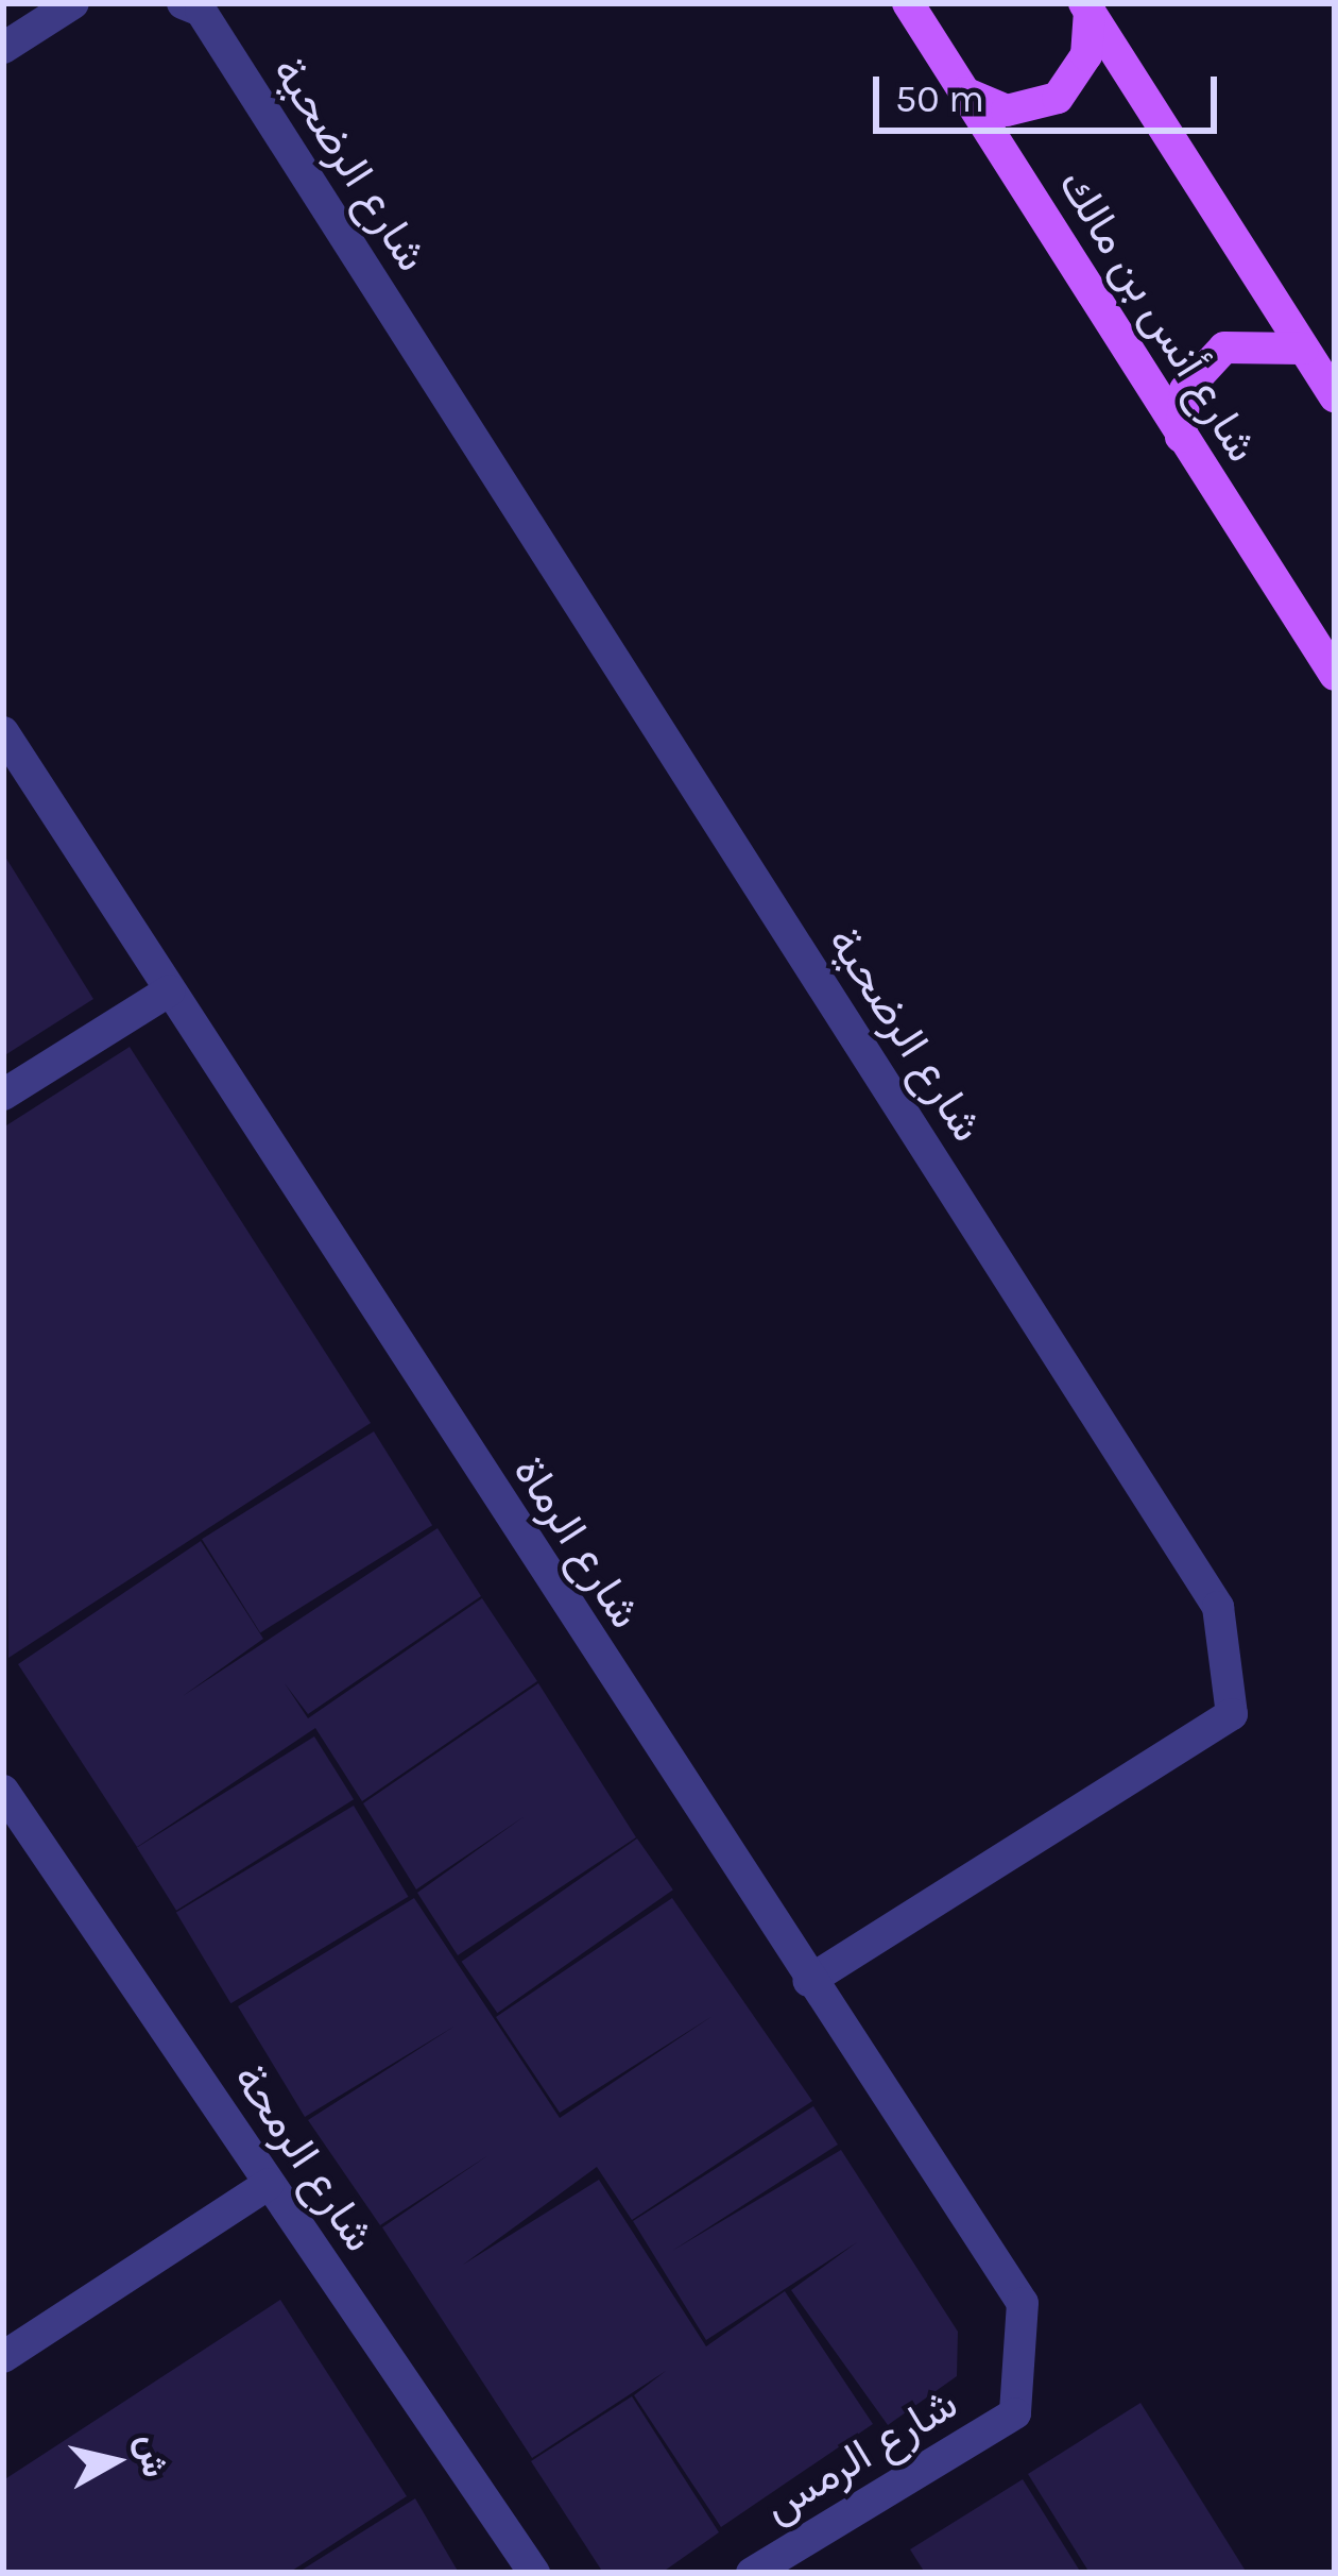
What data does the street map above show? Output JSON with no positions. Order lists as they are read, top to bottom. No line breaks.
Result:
{"streets":{"main road":["شارع أنس بن مالك"],"street":["شارع الرضحية","شارع الرماة","شارع الرمحة","شارع الرمس"]},"crossings":[["شارع الرضحية","شارع الرماة"],["شارع الرماة","شارع الرمس"]],"scale_bar":"50 m","north":"right"}
